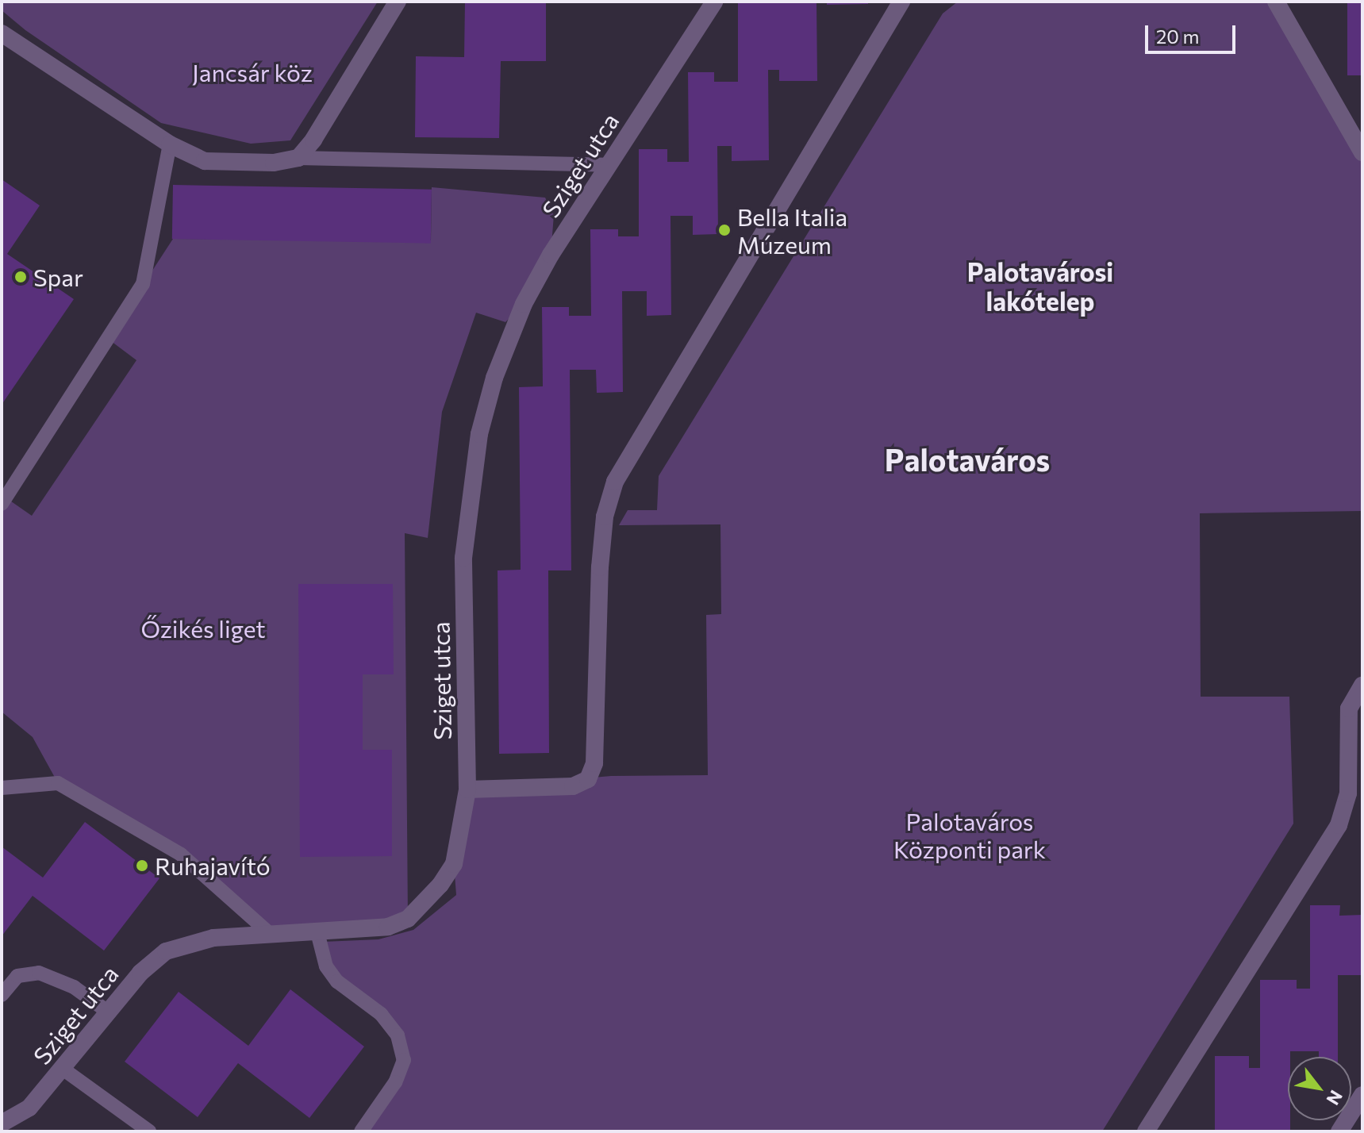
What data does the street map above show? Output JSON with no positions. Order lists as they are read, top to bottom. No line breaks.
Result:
{"streets":{"street":["Sziget utca"]},"districts":["Palotavárosi lakótelep","Palotaváros"],"parks":["Jancsár köz","Őzikés liget","Palotaváros Központi park"],"places":["Bella Italia Múzeum","Spar","Ruhajavító"],"scale_bar":"20 m","north":"bottom right"}
